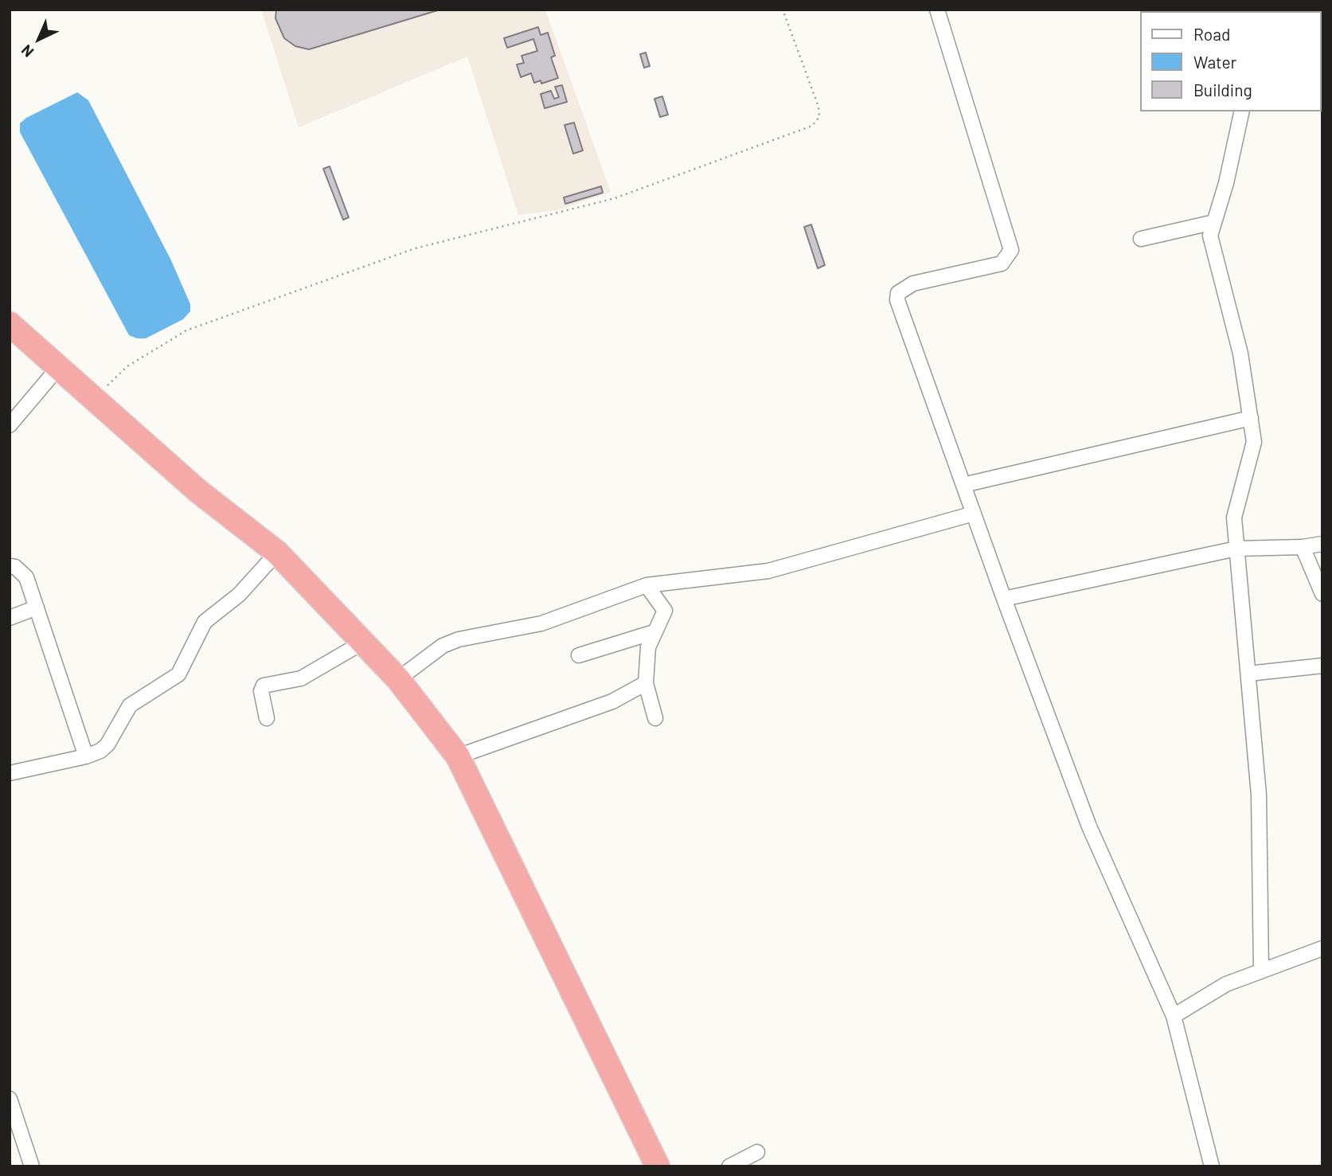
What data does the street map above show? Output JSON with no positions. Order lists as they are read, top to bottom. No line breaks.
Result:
{"legend":["Road","Water","Building"],"north":"bottom left"}
